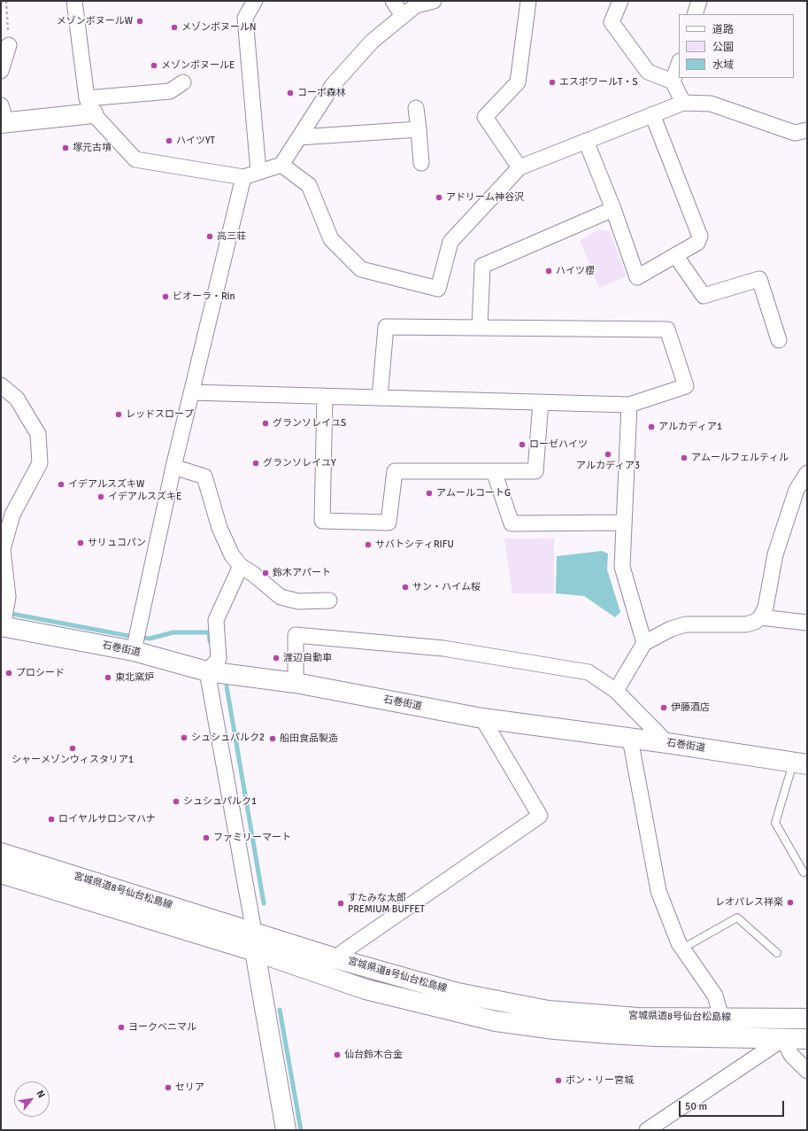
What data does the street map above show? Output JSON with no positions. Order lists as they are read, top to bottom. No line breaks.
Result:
{"streets":{"main road":["石巻街道","宮城県道8号仙台松島線"]},"places":["メゾンボヌールW","メゾンボヌールN","メゾンボヌールE","エスポワールT・S","コーポ森林","ハイツYT","塚元古墳","アドリーム神谷沢","高三荘","ハイツ櫻","ビオーラ・Rin","レッドスロープ","グランソレイユS","アルカディア1","ローゼハイツ","アルカディア3","アムールフェルティル","グランソレイユY","イデアルスズキW","アムールコートG","イデアルスズキE","サリュコパン","サバトシティRIFU","鈴木アパート","サン・ハイム桜","渡辺自動車","プロシード","東北窯炉","伊藤酒店","シュシュパルク2","船田食品製造","シャーメゾンウィスタリア1","シュシュパルク1","ロイヤルサロンマハナ","ファミリーマート","レオパレス祥楽","すたみな太郎 PREMIUM BUFFET","ヨークベニマル","仙台鈴木合金","ボン・リー宮城","セリア"],"legend":["道路","公園","水域"],"scale_bar":"50 m","north":"top right"}
